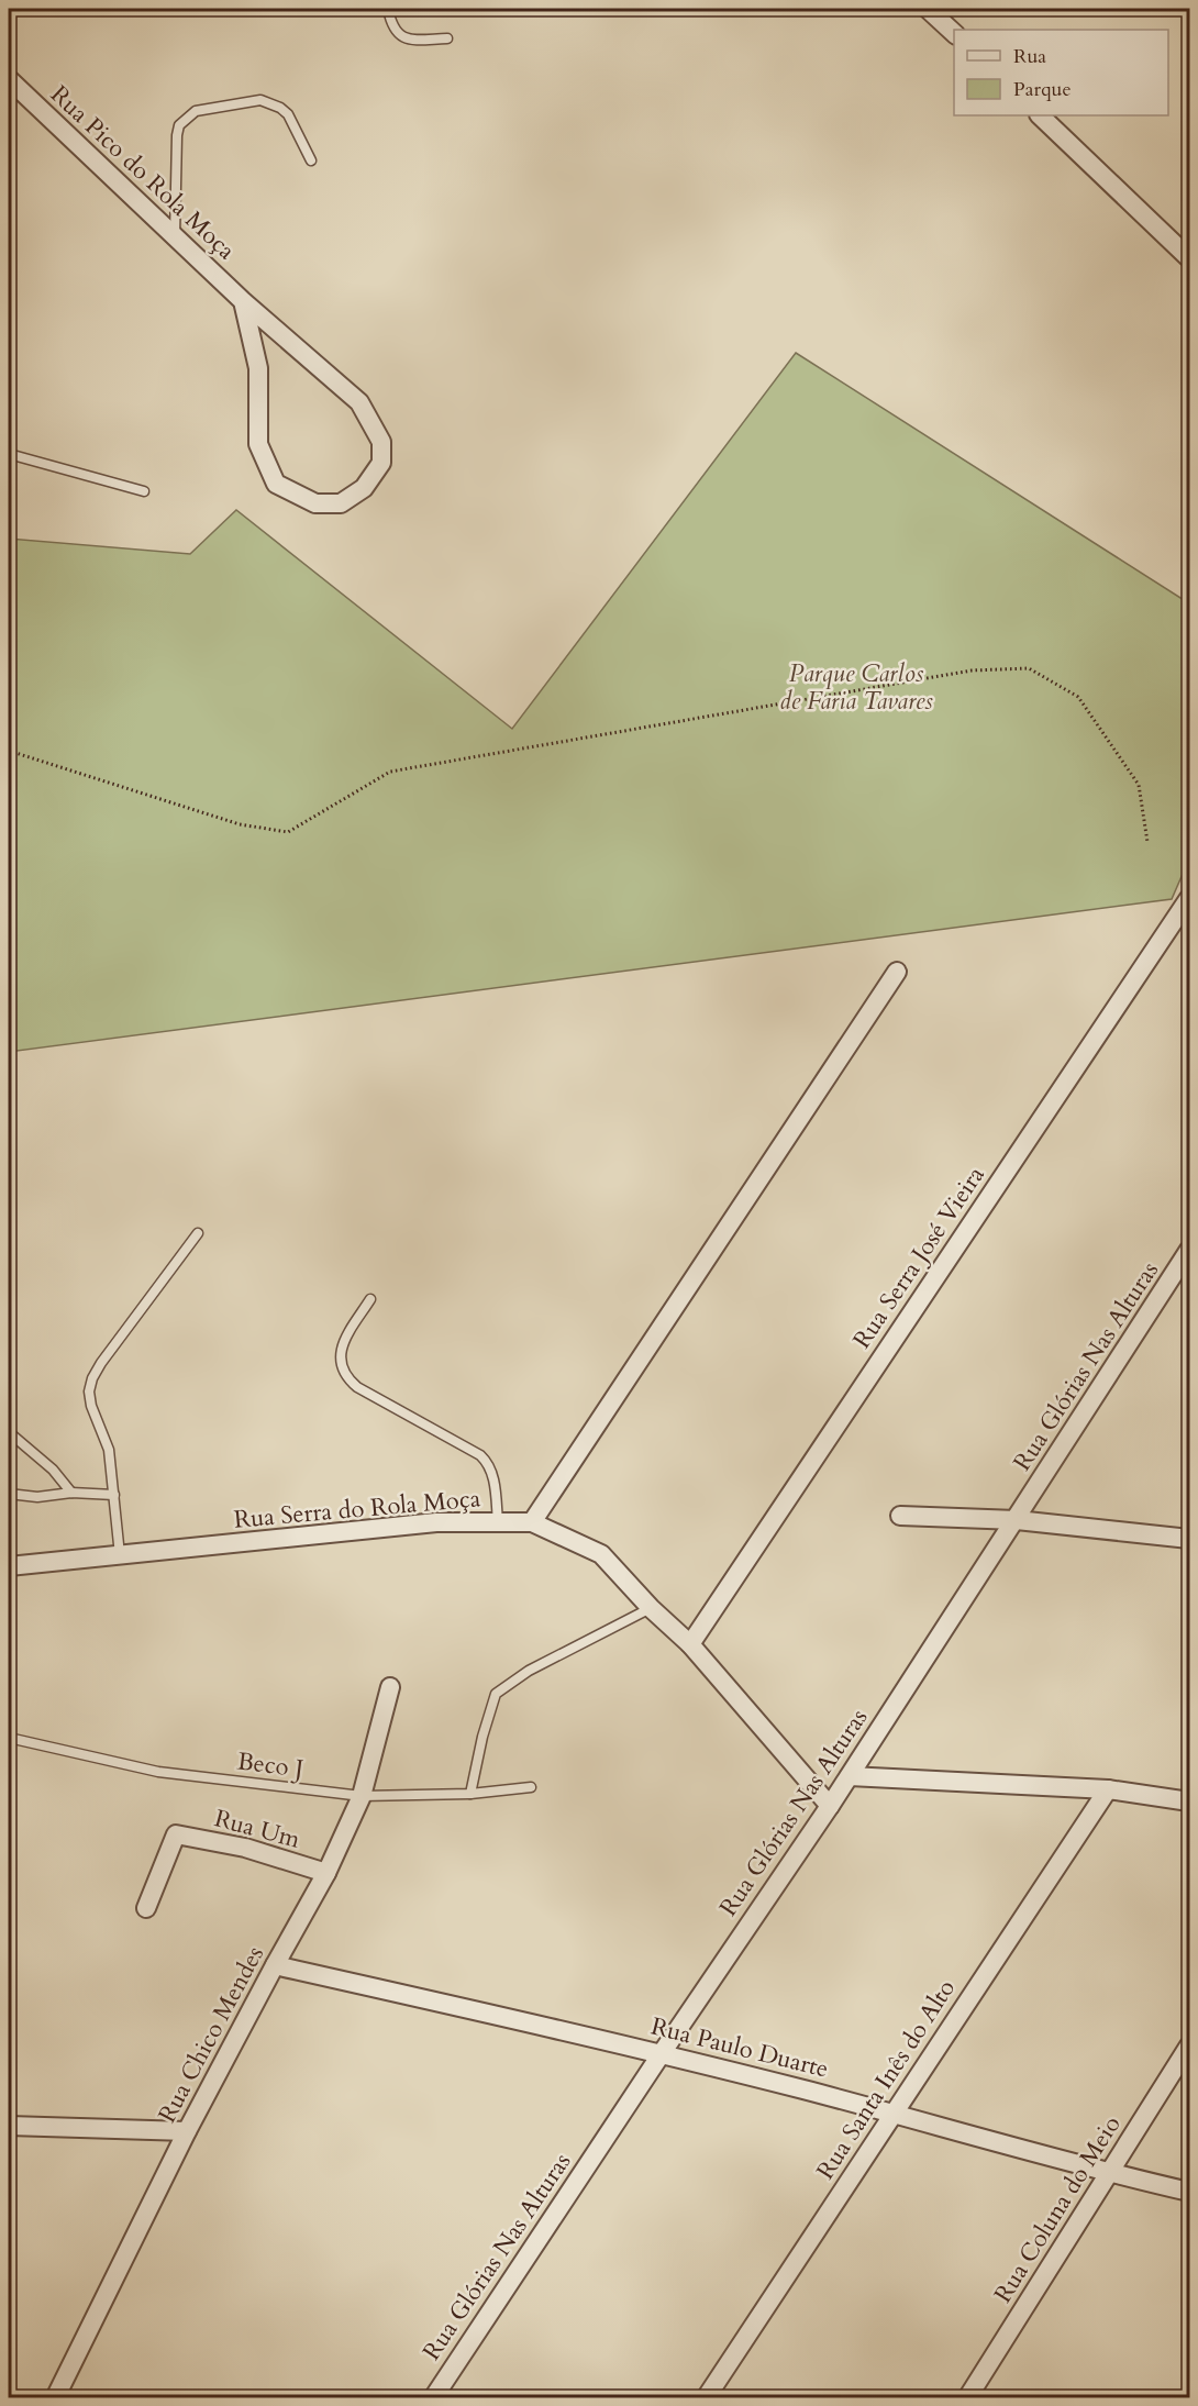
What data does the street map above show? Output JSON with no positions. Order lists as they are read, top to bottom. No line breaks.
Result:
{"streets":{"street":["Rua Pico do Rola Moça","Rua Serra José Vieira","Rua Glórias Nas Alturas","Rua Serra do Rola Moça","Rua Um","Rua Chico Mendes","Rua Paulo Duarte","Rua Santa Inês do Alto","Rua Coluna do Meio"],"lane":["Beco J"]},"crossings":[["Rua Serra José Vieira","Rua Serra do Rola Moça"],["Rua Glórias Nas Alturas","Rua Serra do Rola Moça"],["Rua Glórias Nas Alturas","Rua Paulo Duarte"],["Beco J","Rua Chico Mendes"],["Rua Um","Rua Chico Mendes"],["Rua Chico Mendes","Rua Paulo Duarte"],["Rua Paulo Duarte","Rua Santa Inês do Alto"],["Rua Paulo Duarte","Rua Coluna do Meio"]],"parks":["Parque Carlos de Faria Tavares"],"legend":["Rua","Parque"]}
